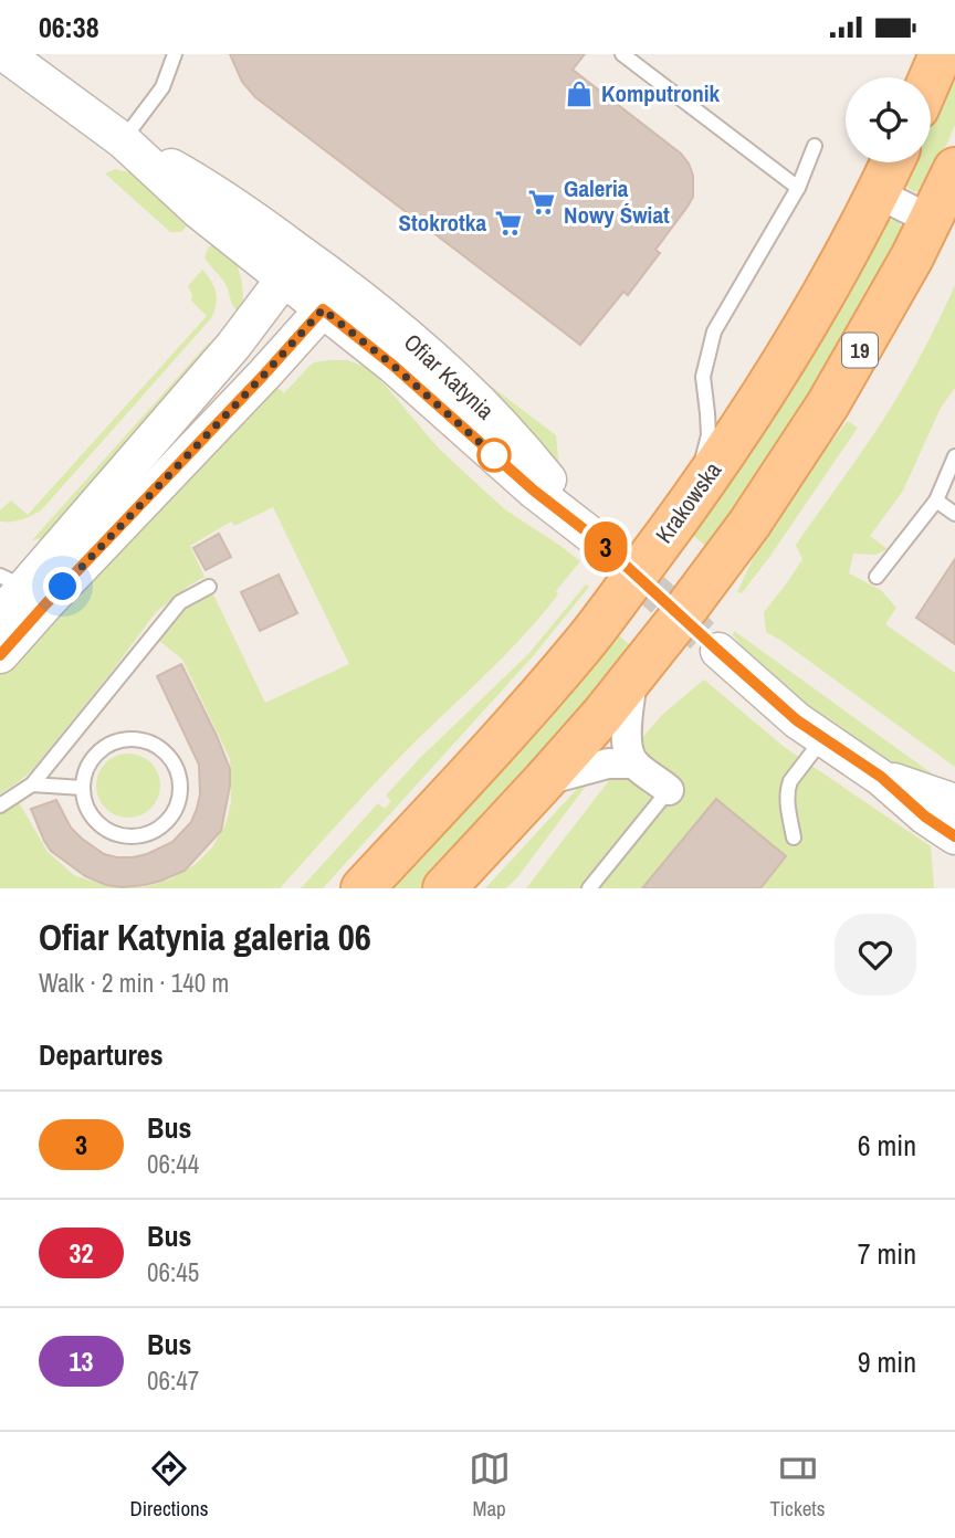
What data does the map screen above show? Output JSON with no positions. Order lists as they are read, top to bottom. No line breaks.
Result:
{"streets":{"main road":["19","Krakowska"],"street":["Ofiar Katynia"]},"places":{"shop":["Komputronik"],"supermarket":["Galeria Nowy Świat","Stokrotka"]},"lines":["bus line 3"],"page":{"status":"06:38","on_map":"3","heading":[["Ofiar Katynia galeria 06","Walk · 2 min · 140 m"],"Departures"],"list":[{"mark":"3","name":"Bus","note":"06:44","value":"6 min"},{"mark":"32","name":"Bus","note":"06:45","value":"7 min"},{"mark":"13","name":"Bus","note":"06:47","value":"9 min"}],"tabs":["Directions","Map","Tickets"]}}
